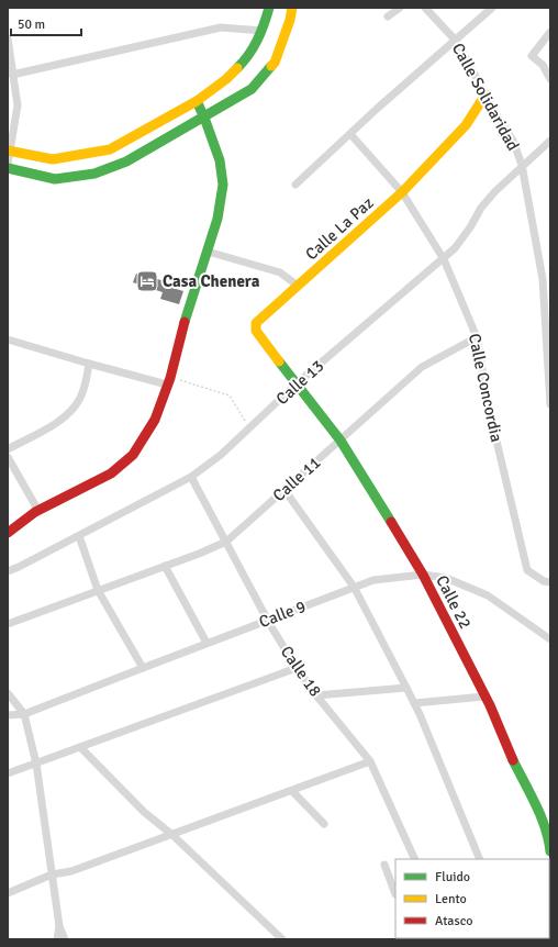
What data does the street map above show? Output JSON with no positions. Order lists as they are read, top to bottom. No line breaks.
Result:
{"streets":{"street":["Calle Solidaridad","Calle La Paz","Calle 13","Calle Concordia","Calle 11","Calle 22","Calle 9","Calle 18"]},"crossings":[["Calle Solidaridad","Calle La Paz"],["Calle Solidaridad","Calle 13"],["Calle La Paz","Calle 13"],["Calle La Paz","Calle Concordia"],["Calle La Paz","Calle 22"],["Calle 13","Calle Concordia"],["Calle 13","Calle 22"],["Calle 13","Calle 18"],["Calle Concordia","Calle 11"],["Calle 11","Calle 22"],["Calle 11","Calle 18"],["Calle 22","Calle 9"],["Calle 9","Calle 18"]],"places":{"hotel":["Casa Chenera"]},"legend":["Fluido","Lento","Atasco"],"scale_bar":"50 m"}
